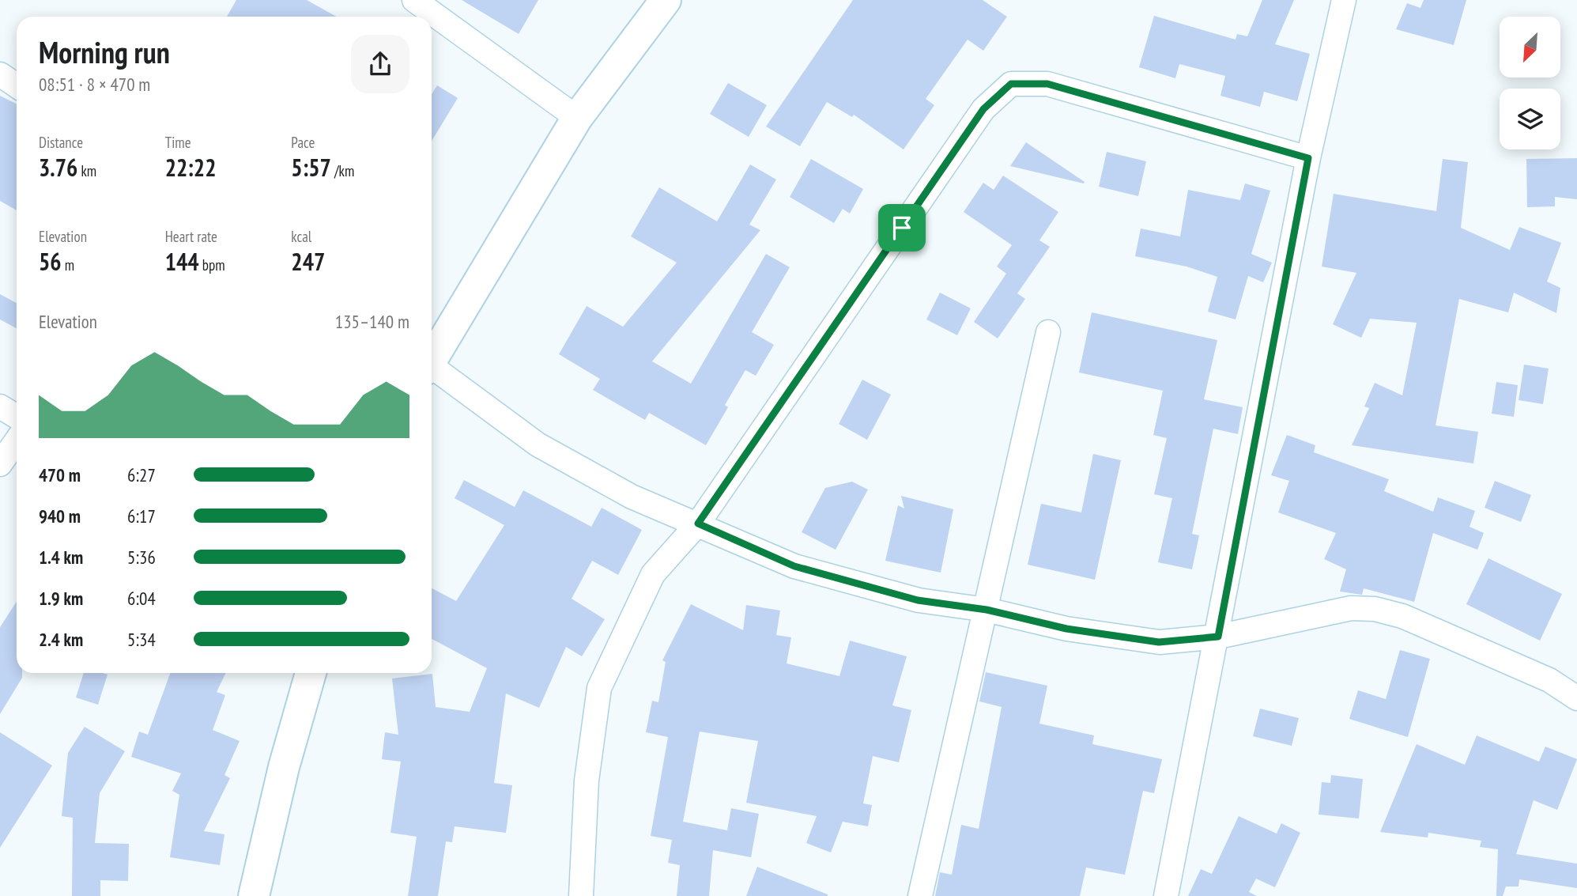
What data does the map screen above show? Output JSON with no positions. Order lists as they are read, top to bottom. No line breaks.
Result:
{"north":"bottom left","page":{"heading":["Morning run","08:51 · 8 × 470 m"],"stats":[["Distance","3.76 km"],["Time","22:22"],["Pace","5:57 /km"],["Elevation","56 m"],["Heart rate","144 bpm"],["kcal","247"]],"chart":["Elevation","135–140 m"],"list":[{"name":"470 m","note":"6:27"},{"name":"940 m","note":"6:17"},{"name":"1.4 km","note":"5:36"},{"name":"1.9 km","note":"6:04"},{"name":"2.4 km","note":"5:34"}]}}
